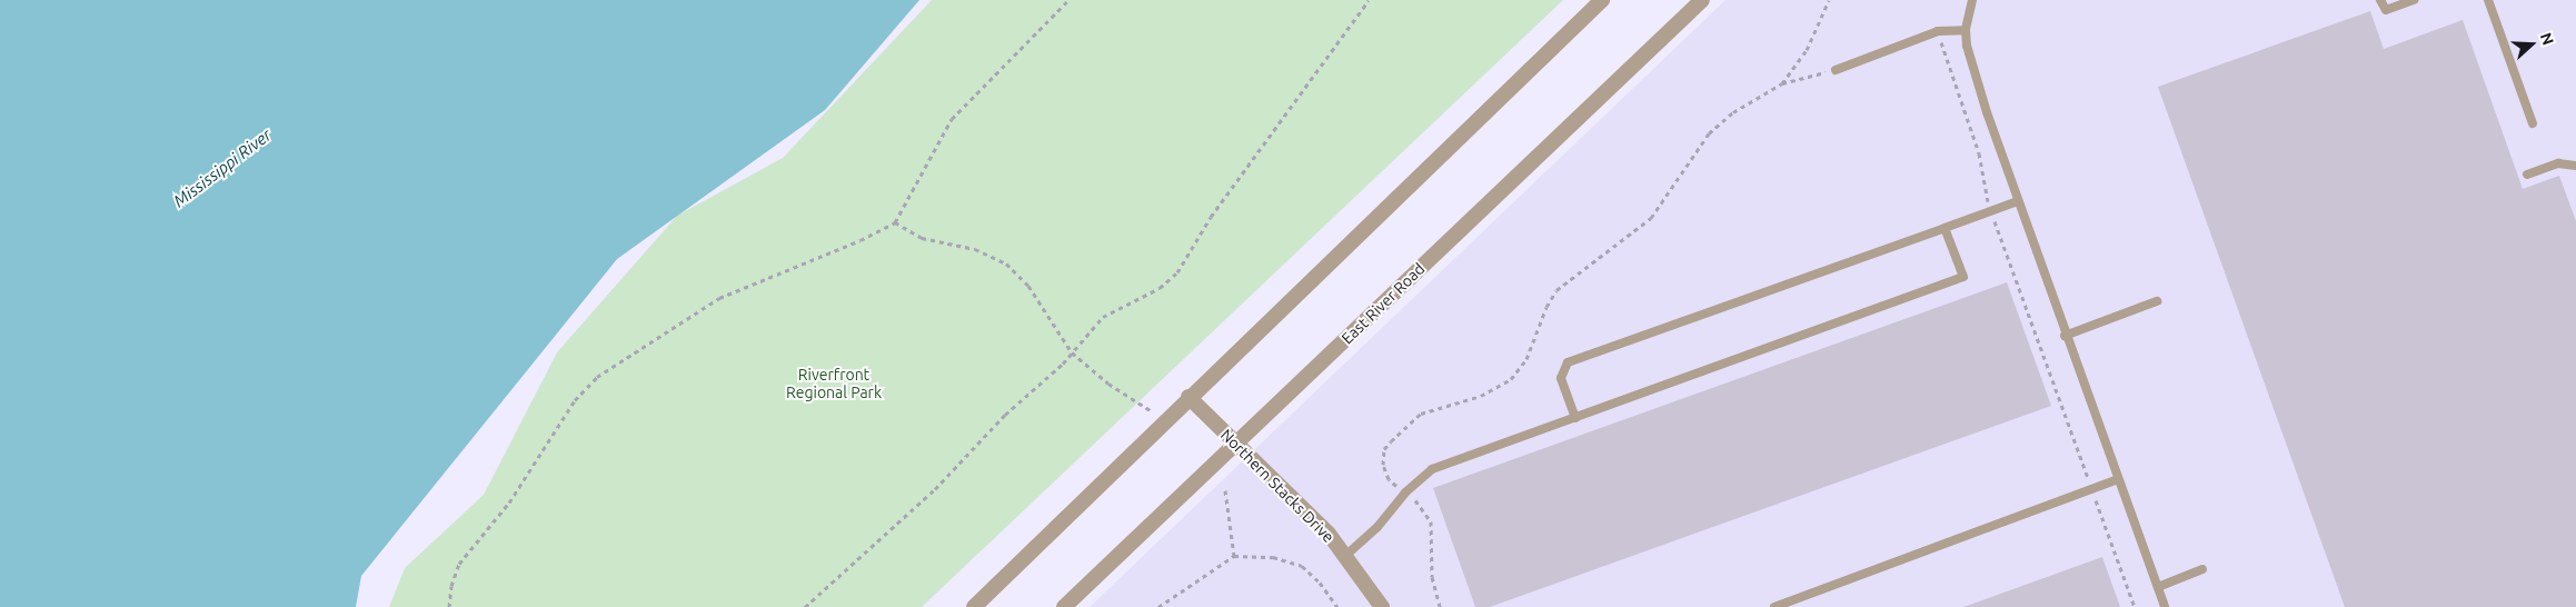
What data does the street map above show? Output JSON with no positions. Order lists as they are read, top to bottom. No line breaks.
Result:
{"streets":{"street":["East River Road","Northern Stacks Drive"]},"crossings":[["East River Road","Northern Stacks Drive"]],"water":["Mississippi River"],"parks":["Riverfront Regional Park"],"north":"right"}
